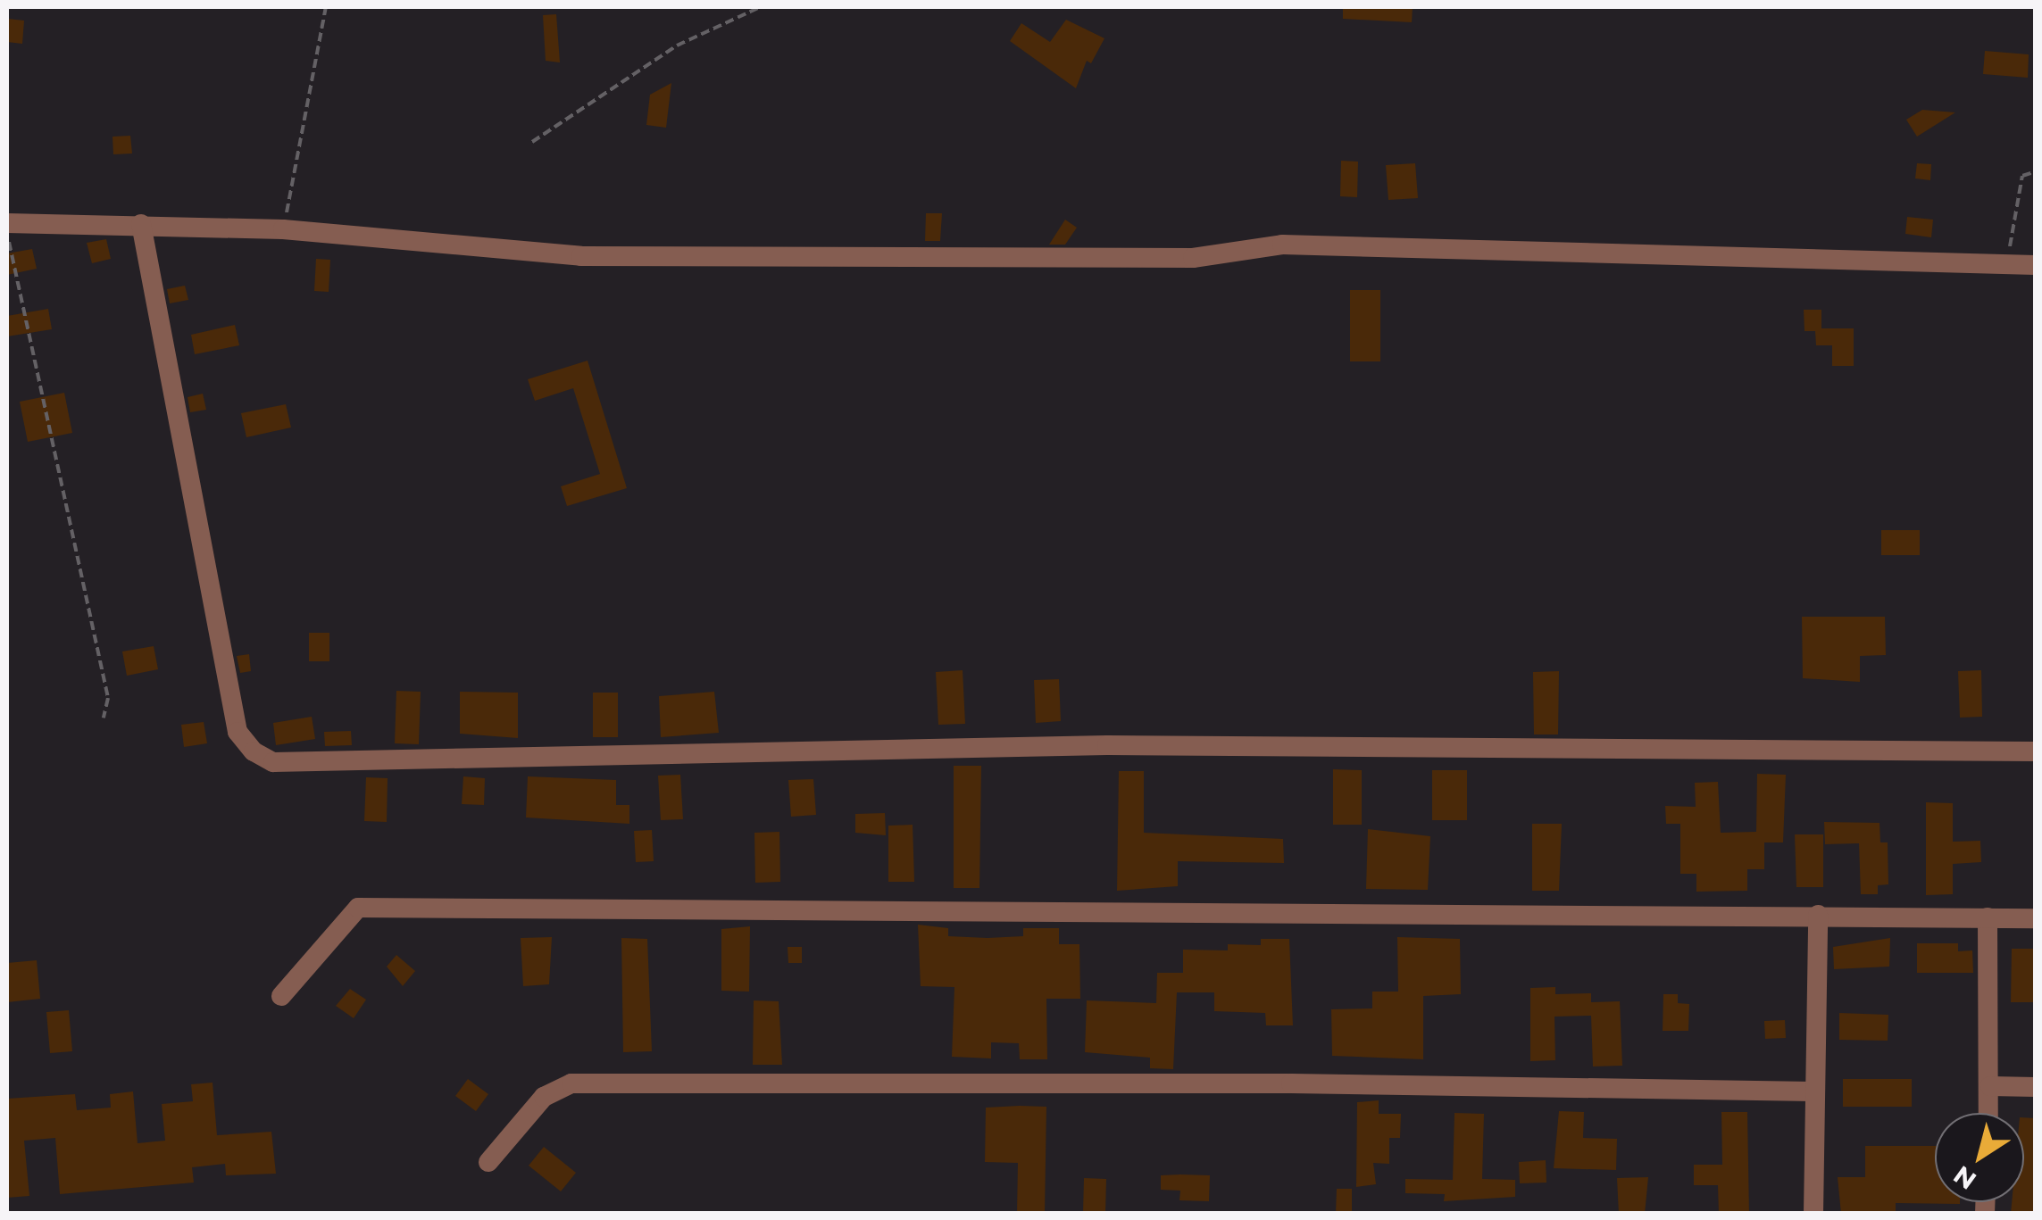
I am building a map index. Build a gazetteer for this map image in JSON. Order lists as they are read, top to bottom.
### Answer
{
  "north": "bottom left"
}
